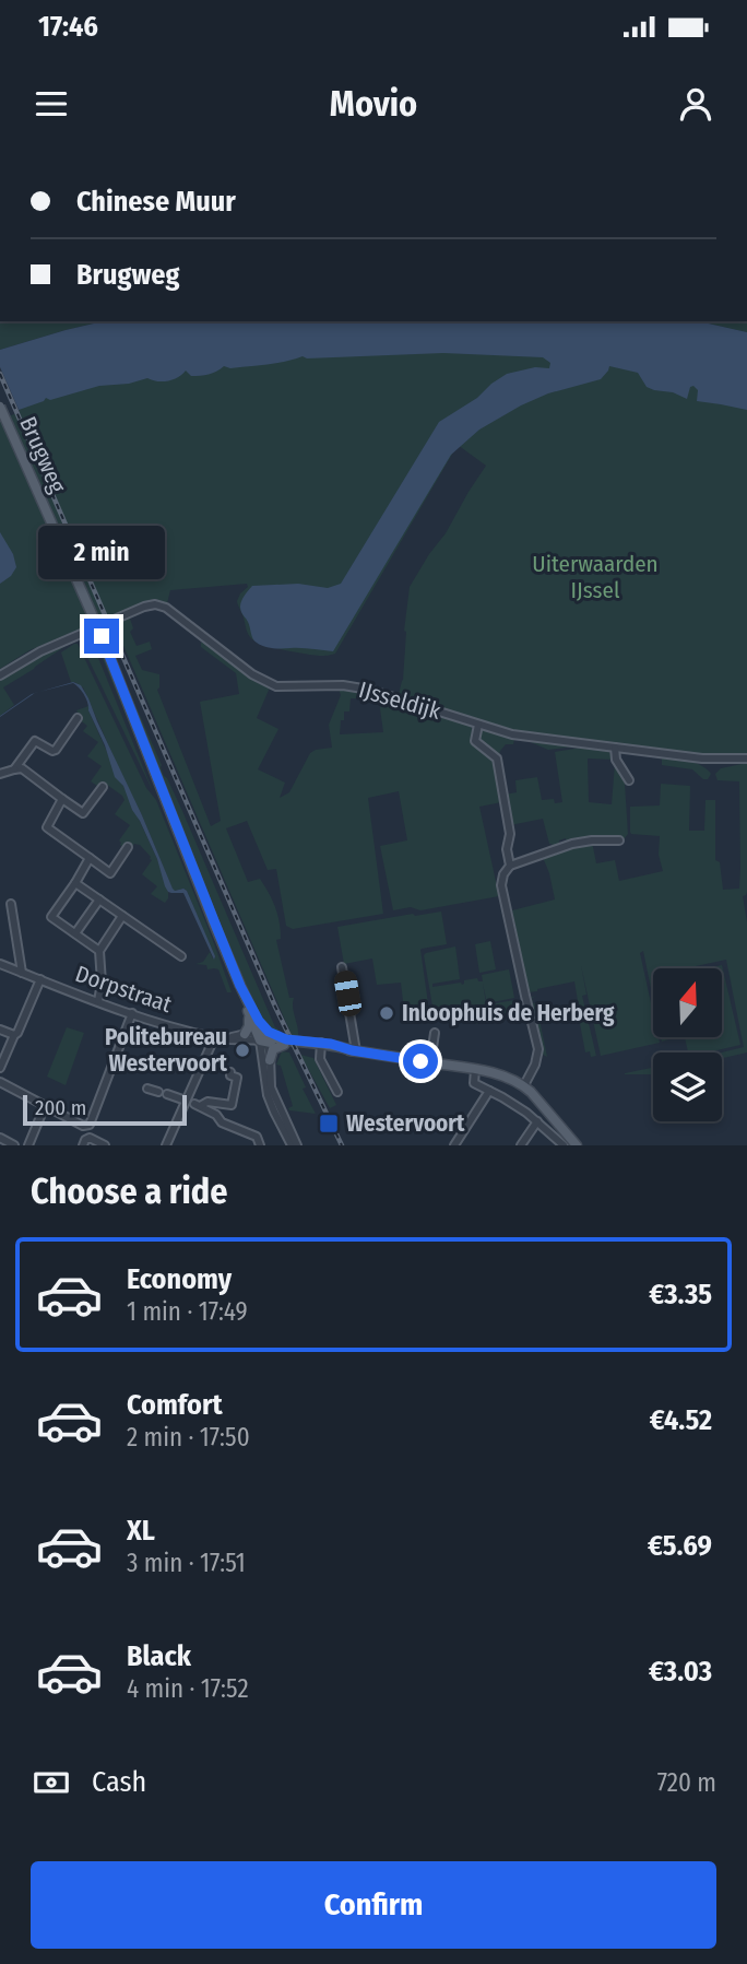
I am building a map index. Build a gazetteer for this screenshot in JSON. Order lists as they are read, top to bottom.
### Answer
{
  "streets": {
    "main road": ["Brugweg", "Dorpstraat"],
    "street": ["IJsseldijk"]
  },
  "crossings": [
    ["Brugweg", "Dorpstraat"]
  ],
  "parks": ["Uiterwaarden IJssel"],
  "places": {
    "other": ["Inloophuis de Herberg", "Politebureau Westervoort"],
    "transit": ["Westervoort"]
  },
  "scale_bar": "200 m",
  "north": "top",
  "page": {
    "status": "17:46",
    "header": "Movio",
    "banner": ["Chinese Muur", "Brugweg"],
    "bubble": "2 min",
    "scale": "200 m",
    "heading": "Choose a ride",
    "list": [
      {
        "name": "Economy",
        "note": "1 min · 17:49",
        "value": "€3.35"
      },
      {
        "name": "Comfort",
        "note": "2 min · 17:50",
        "value": "€4.52"
      },
      {
        "name": "XL",
        "note": "3 min · 17:51",
        "value": "€5.69"
      },
      {
        "name": "Black",
        "note": "4 min · 17:52",
        "value": "€3.03"
      }
    ],
    "pay": ["Cash", "720 m"],
    "buttons": "Confirm"
  }
}
